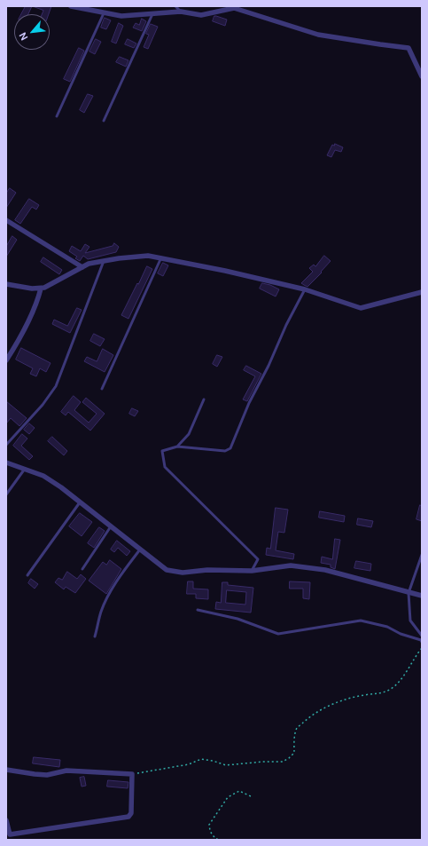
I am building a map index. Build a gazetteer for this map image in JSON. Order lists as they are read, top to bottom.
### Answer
{
  "north": "bottom left"
}
